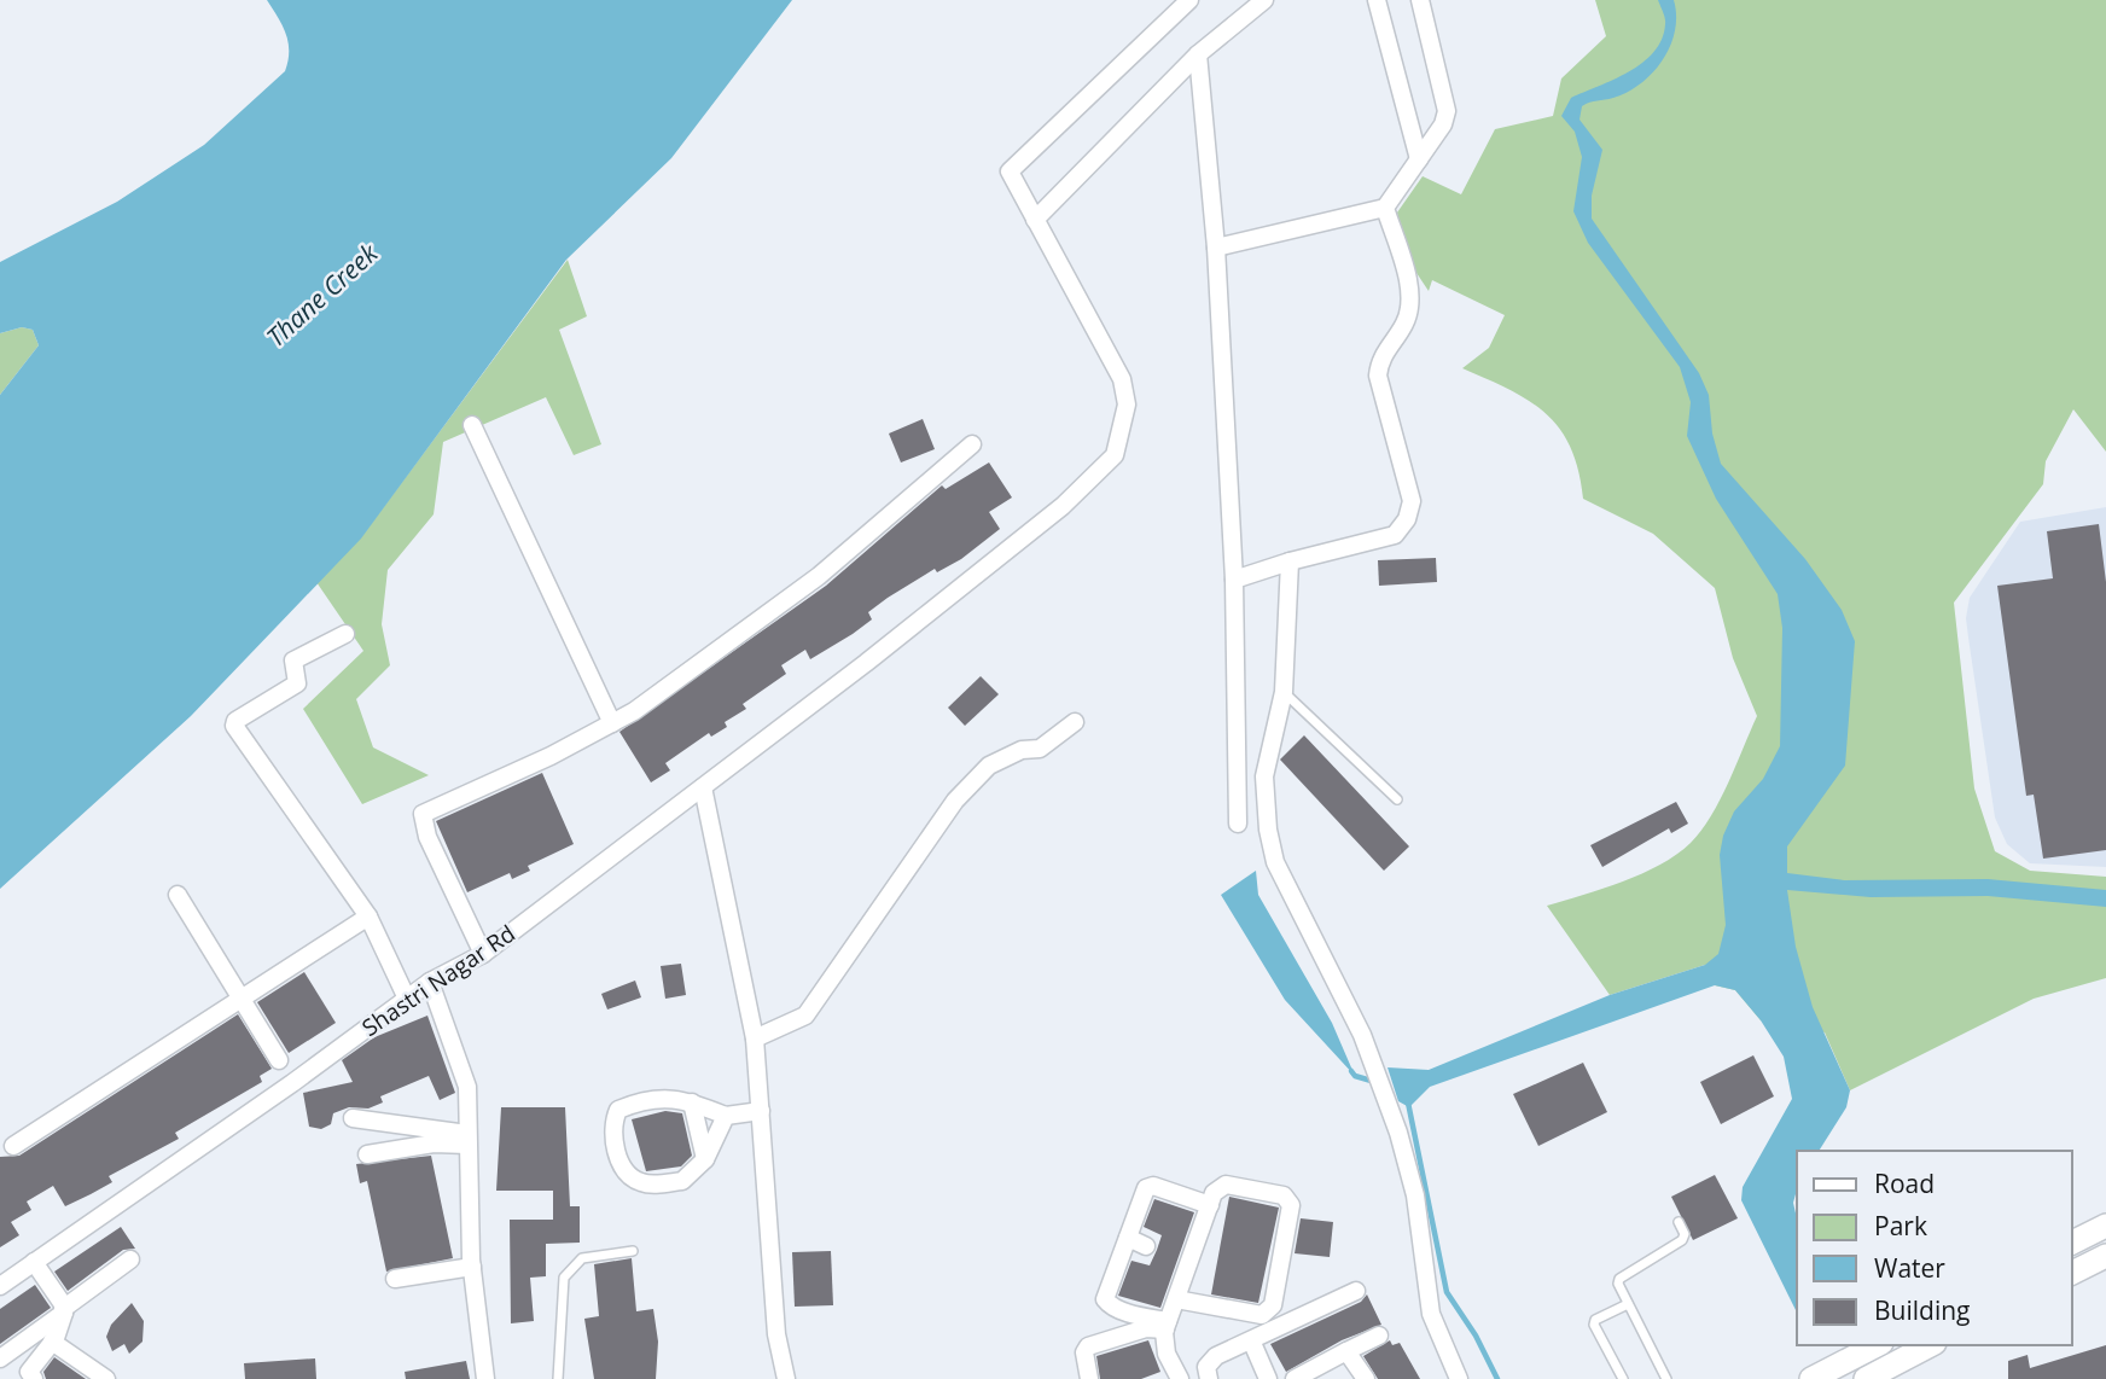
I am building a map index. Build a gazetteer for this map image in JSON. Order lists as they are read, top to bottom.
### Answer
{
  "streets": {
    "street": ["Shastri Nagar Rd"]
  },
  "water": ["Thane Creek"],
  "legend": [
    "Road",
    "Park",
    "Water",
    "Building"
  ]
}
